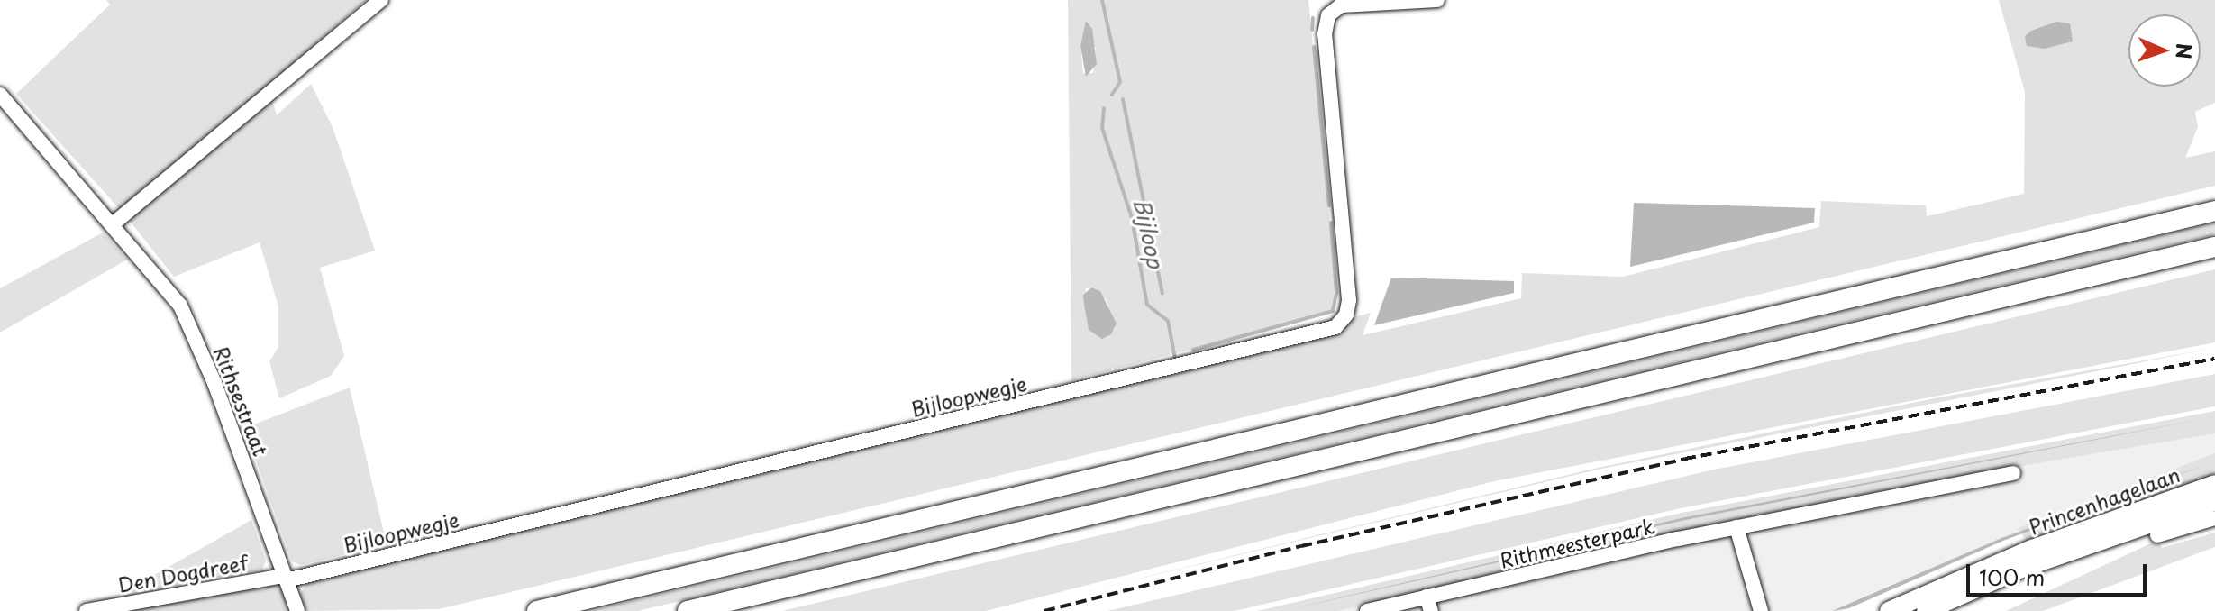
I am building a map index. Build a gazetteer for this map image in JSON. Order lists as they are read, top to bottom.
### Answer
{
  "streets": {
    "main road": ["Princenhagelaan"],
    "street": [
      "Bijloopwegje",
      "Rithsestraat",
      "Rithmeesterpark",
      "Den Dogdreef"
    ]
  },
  "crossings": [
    ["Bijloopwegje", "Rithsestraat"],
    ["Bijloopwegje", "Den Dogdreef"],
    ["Rithsestraat", "Den Dogdreef"]
  ],
  "water": ["Bijloop"],
  "scale_bar": "100 m",
  "north": "right"
}
